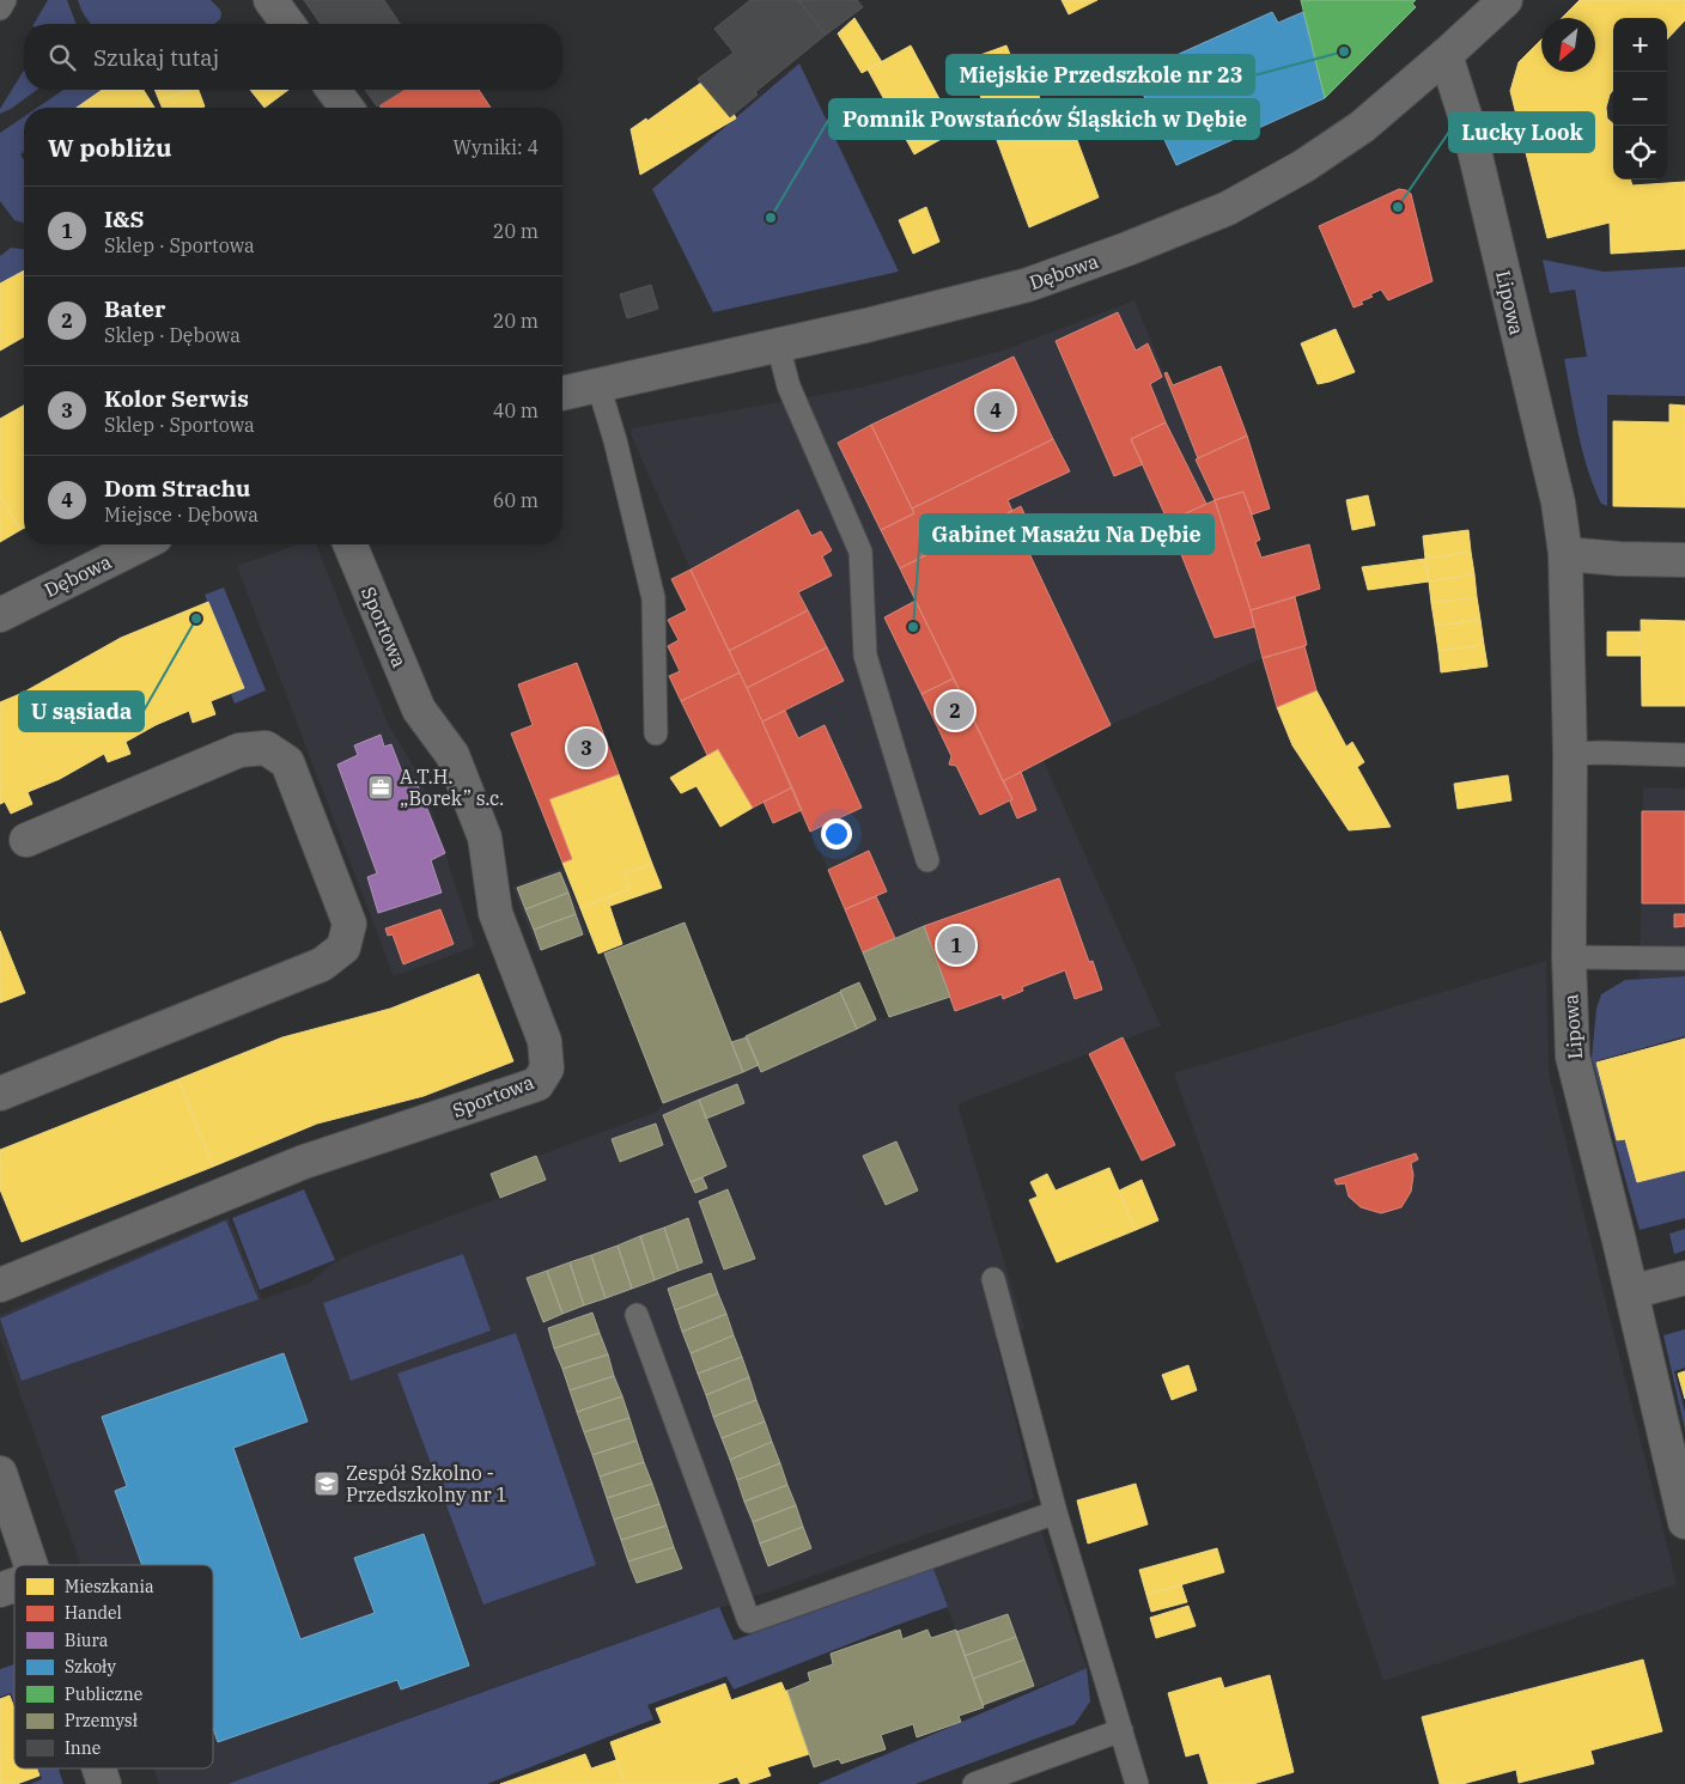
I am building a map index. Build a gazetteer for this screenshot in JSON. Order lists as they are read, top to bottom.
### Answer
{
  "streets": {
    "street": ["Dębowa", "Lipowa", "Sportowa"]
  },
  "crossings": [
    ["Dębowa", "Lipowa"]
  ],
  "places": {
    "other": [
      "Miejskie Przedszkole nr 23",
      "Lucky Look",
      "Pomnik Powstańców Śląskich w Dębie",
      "U sąsiada",
      "Gabinet Masażu Na Dębie"
    ],
    "office": ["A.T.H. „Borek” s.c."],
    "school or university": ["Zespół Szkolno - Przedszkolny nr 1"]
  },
  "legend": [
    "Mieszkania",
    "Handel",
    "Biura",
    "Szkoły",
    "Publiczne",
    "Przemysł",
    "Inne"
  ],
  "north": "bottom left",
  "page": {
    "map_buttons": ["+", "−"],
    "search": "Szukaj tutaj",
    "heading": ["W pobliżu", "Wyniki: 4"],
    "list": [
      {
        "mark": "1",
        "name": "I&S",
        "note": "Sklep · Sportowa",
        "value": "20 m"
      },
      {
        "mark": "2",
        "name": "Bater",
        "note": "Sklep · Dębowa",
        "value": "20 m"
      },
      {
        "mark": "3",
        "name": "Kolor Serwis",
        "note": "Sklep · Sportowa",
        "value": "40 m"
      },
      {
        "mark": "4",
        "name": "Dom Strachu",
        "note": "Miejsce · Dębowa",
        "value": "60 m"
      }
    ],
    "pins": [
      "4",
      "2",
      "3",
      "1"
    ]
  }
}
